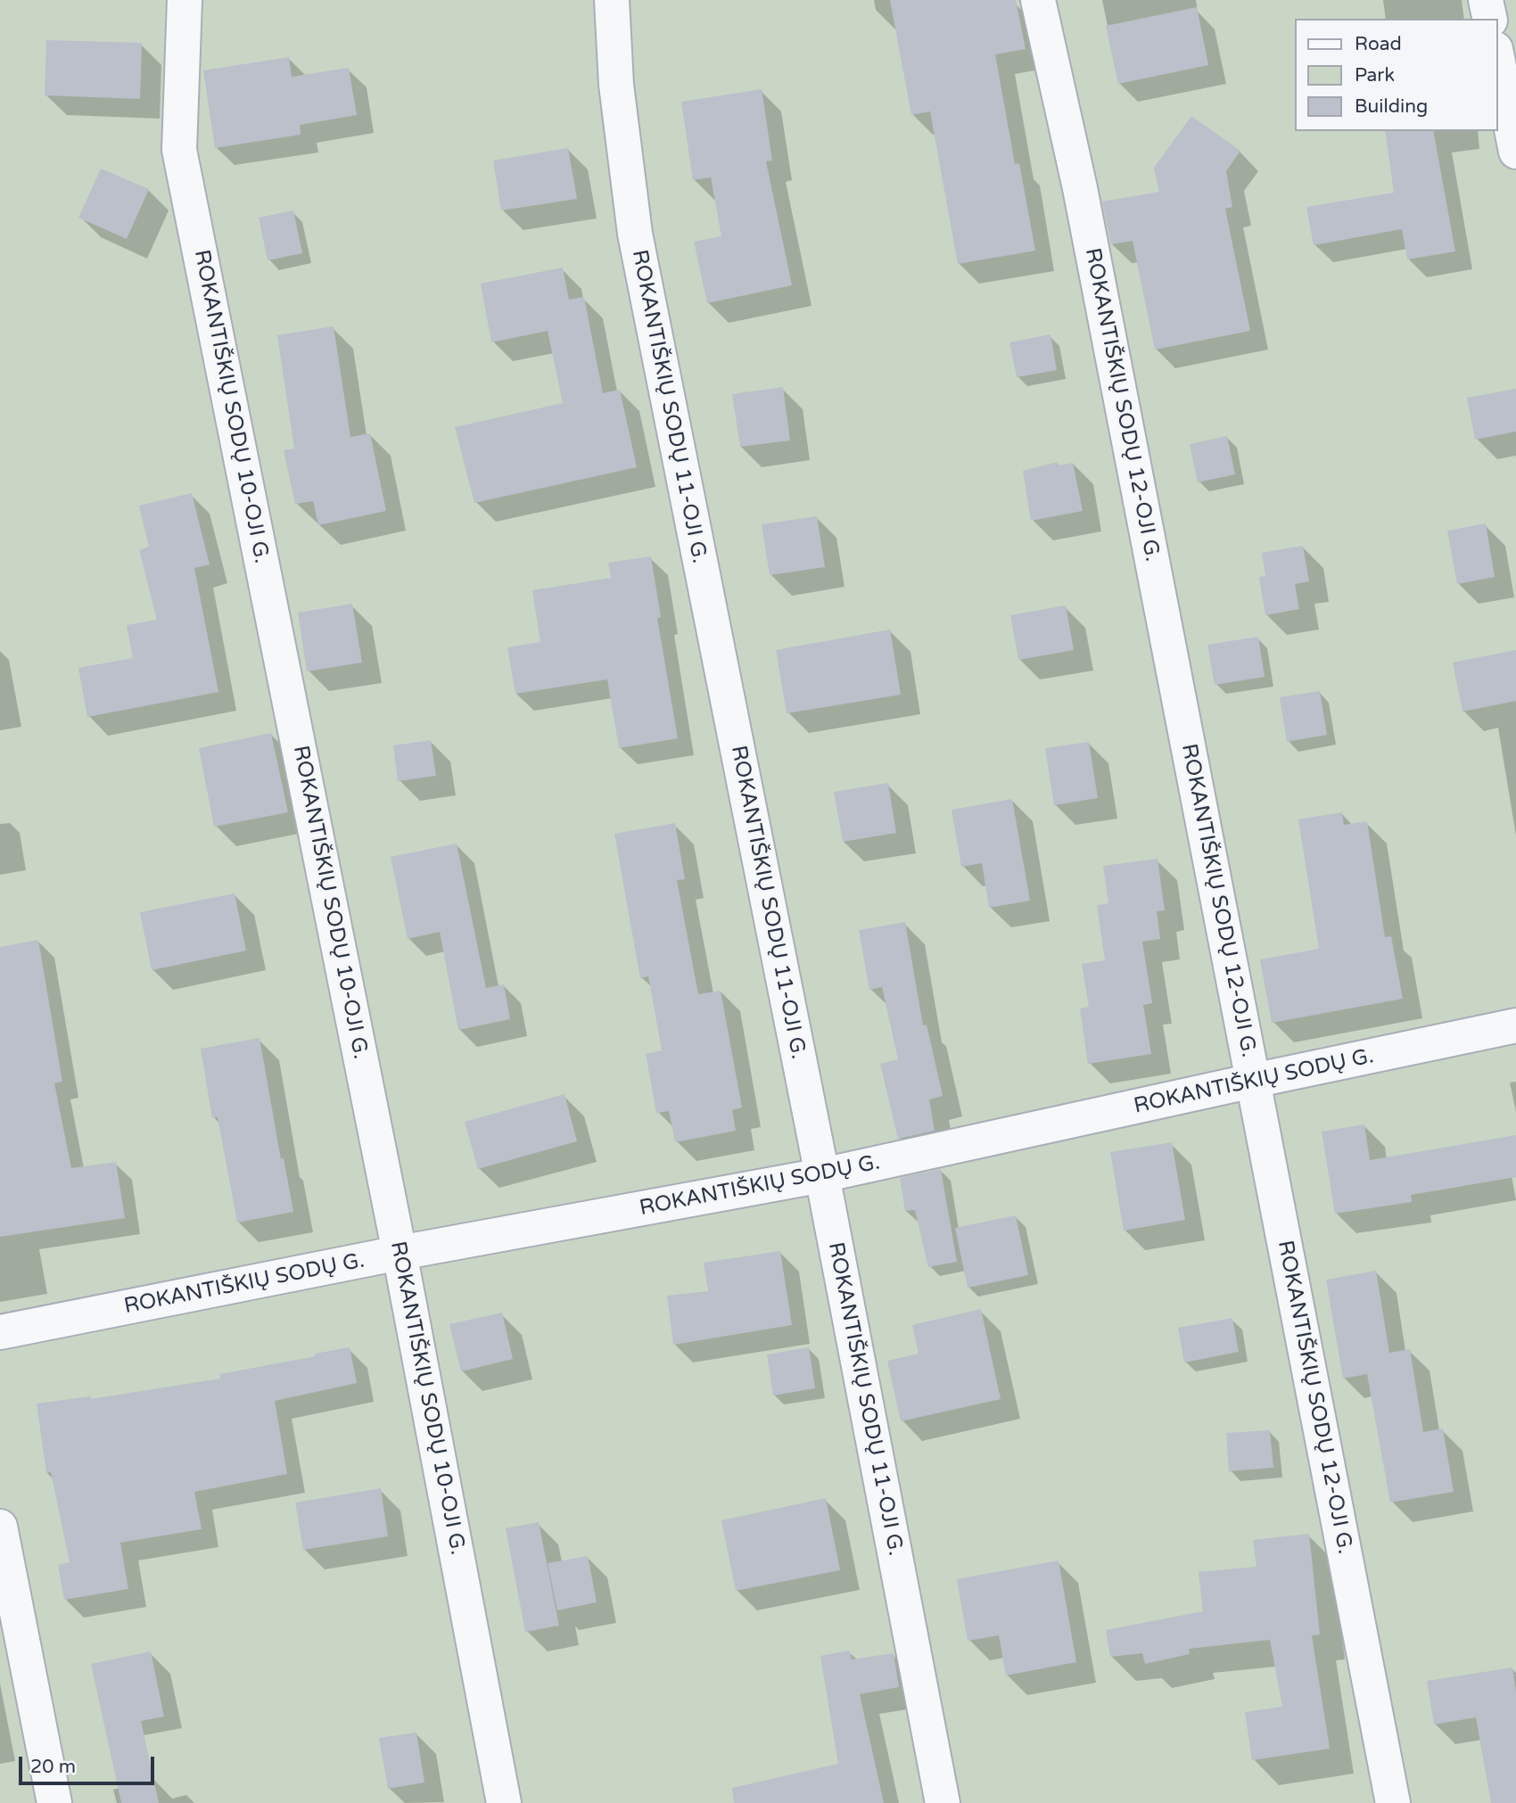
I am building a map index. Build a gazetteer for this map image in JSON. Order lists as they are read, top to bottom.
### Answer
{
  "streets": {
    "street": [
      "ROKANTIŠKIŲ SODŲ 12-OJI G.",
      "ROKANTIŠKIŲ SODŲ 10-OJI G.",
      "ROKANTIŠKIŲ SODŲ 11-OJI G.",
      "ROKANTIŠKIŲ SODŲ G."
    ]
  },
  "crossings": [
    ["ROKANTIŠKIŲ SODŲ 12-OJI G.", "ROKANTIŠKIŲ SODŲ G."],
    ["ROKANTIŠKIŲ SODŲ 10-OJI G.", "ROKANTIŠKIŲ SODŲ G."],
    ["ROKANTIŠKIŲ SODŲ 11-OJI G.", "ROKANTIŠKIŲ SODŲ G."]
  ],
  "legend": ["Road", "Park", "Building"],
  "scale_bar": "20 m"
}
